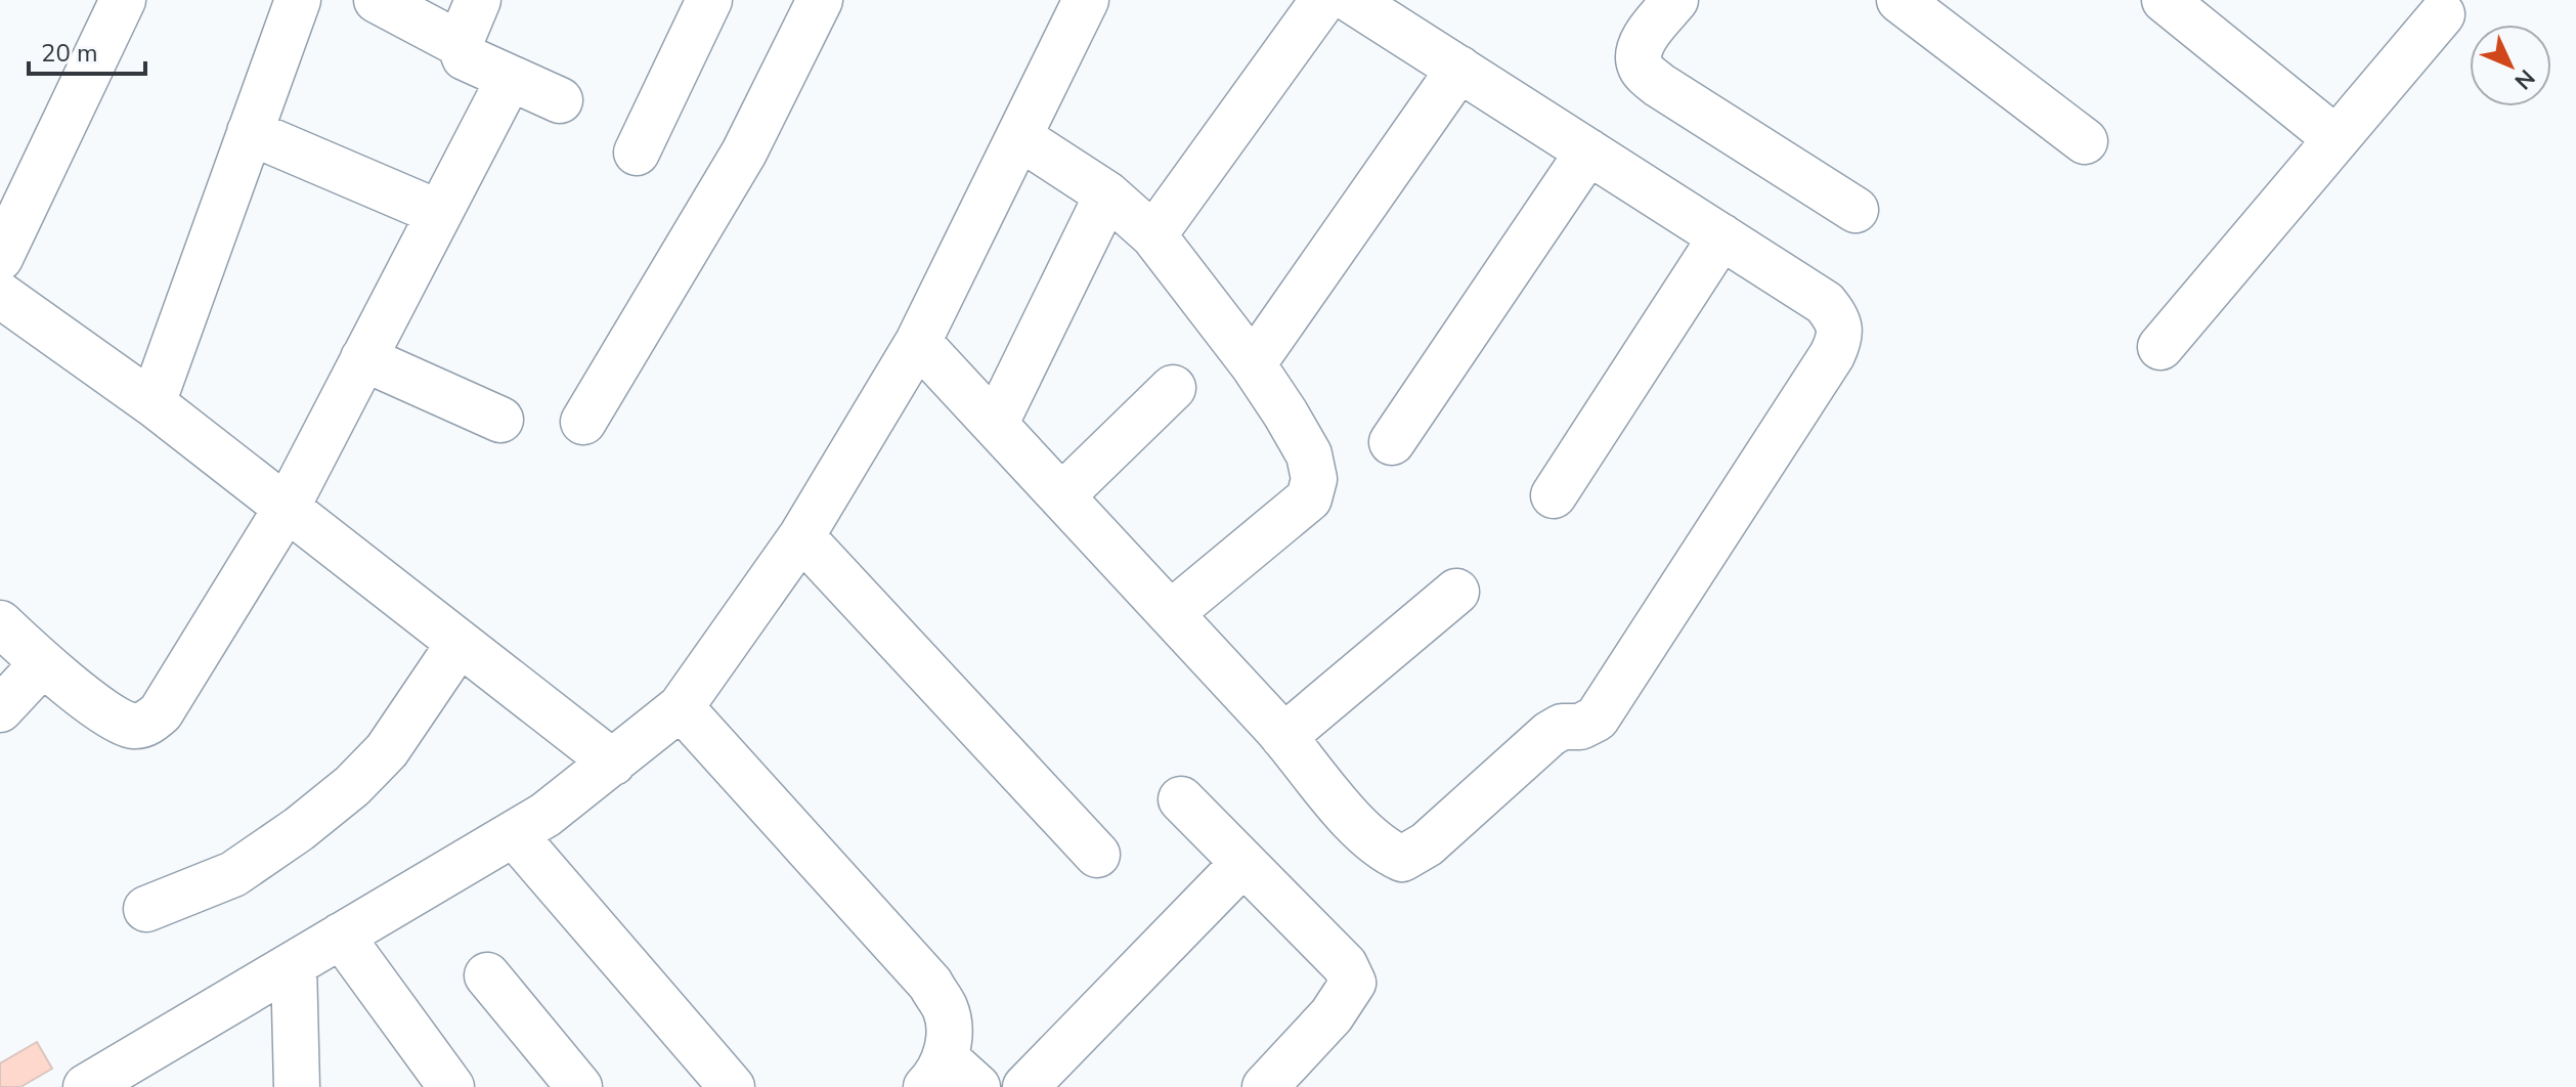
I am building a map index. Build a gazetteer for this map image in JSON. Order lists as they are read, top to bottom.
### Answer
{
  "scale_bar": "20 m",
  "north": "bottom right"
}
